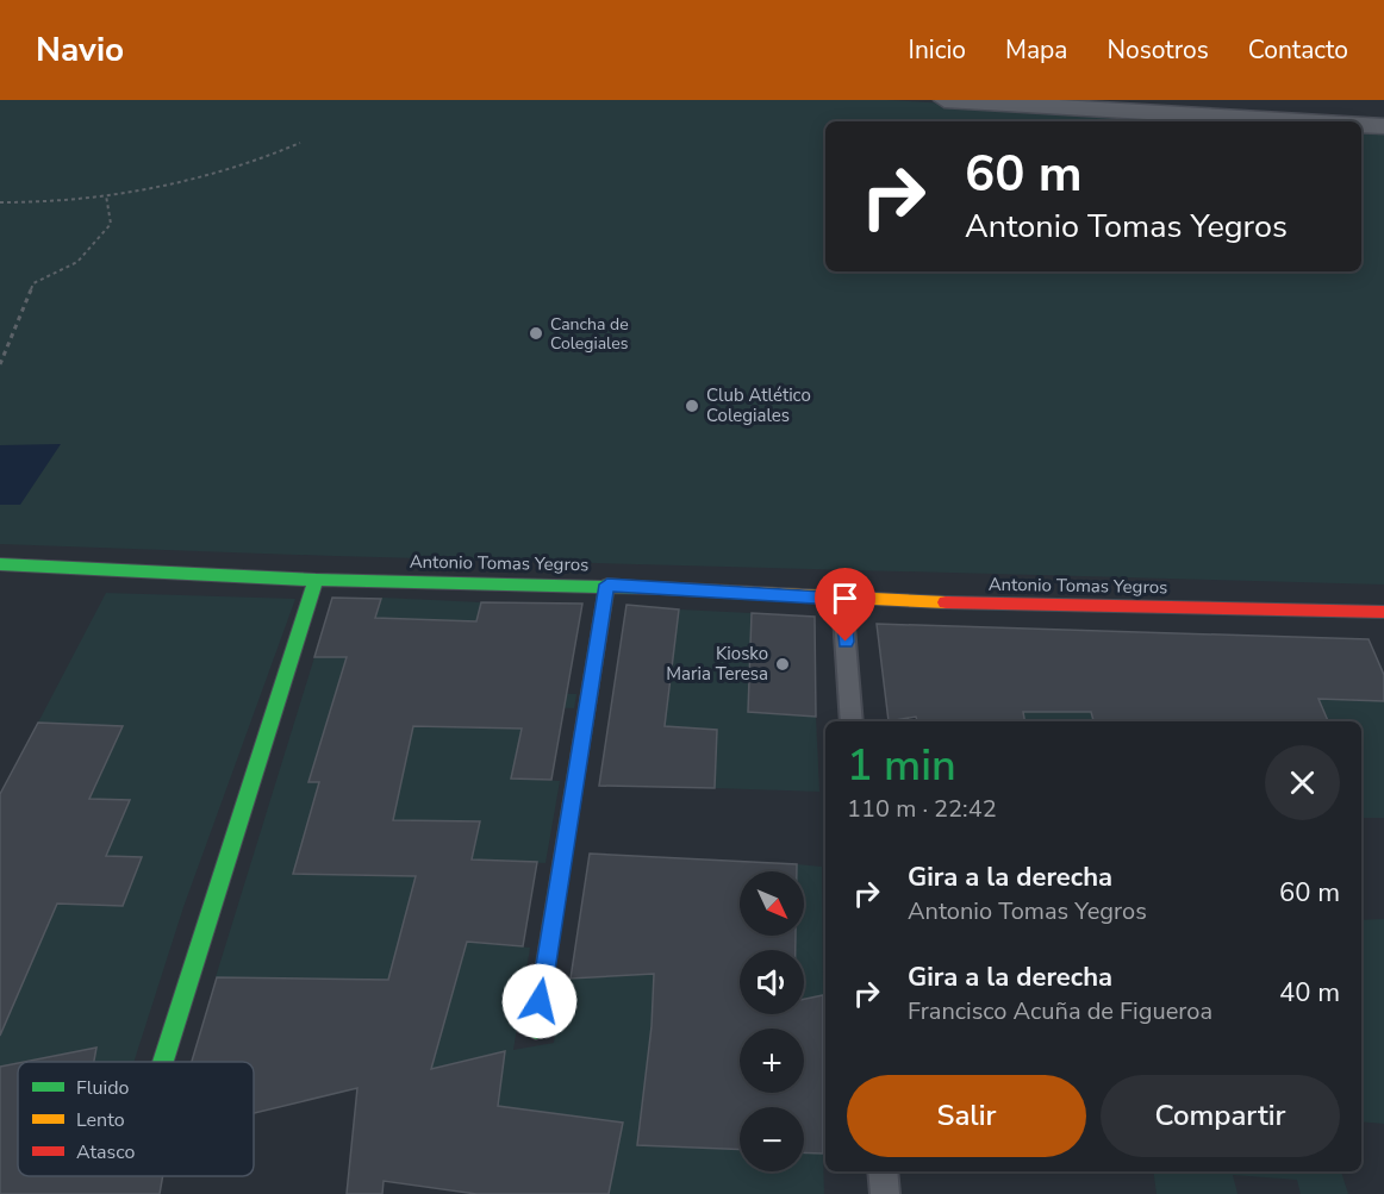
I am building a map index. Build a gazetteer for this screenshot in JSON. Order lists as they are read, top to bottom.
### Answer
{
  "streets": {
    "street": ["Antonio Tomas Yegros"]
  },
  "places": ["Cancha de Colegiales", "Club Atlético Colegiales", "Kiosko Maria Teresa"],
  "legend": ["Fluido", "Lento", "Atasco"],
  "north": "bottom right",
  "page": {
    "header": "Navio",
    "nav": [
      "Inicio",
      "Mapa",
      "Nosotros",
      "Contacto"
    ],
    "turn": ["60 m", "Antonio Tomas Yegros"],
    "heading": ["1 min", "110 m · 22:42"],
    "list": [
      {
        "name": "Gira a la derecha",
        "note": "Antonio Tomas Yegros",
        "value": "60 m"
      },
      {
        "name": "Gira a la derecha",
        "note": "Francisco Acuña de Figueroa",
        "value": "40 m"
      }
    ],
    "map_buttons": ["+", "−"],
    "buttons": ["Salir", "Compartir"]
  }
}
